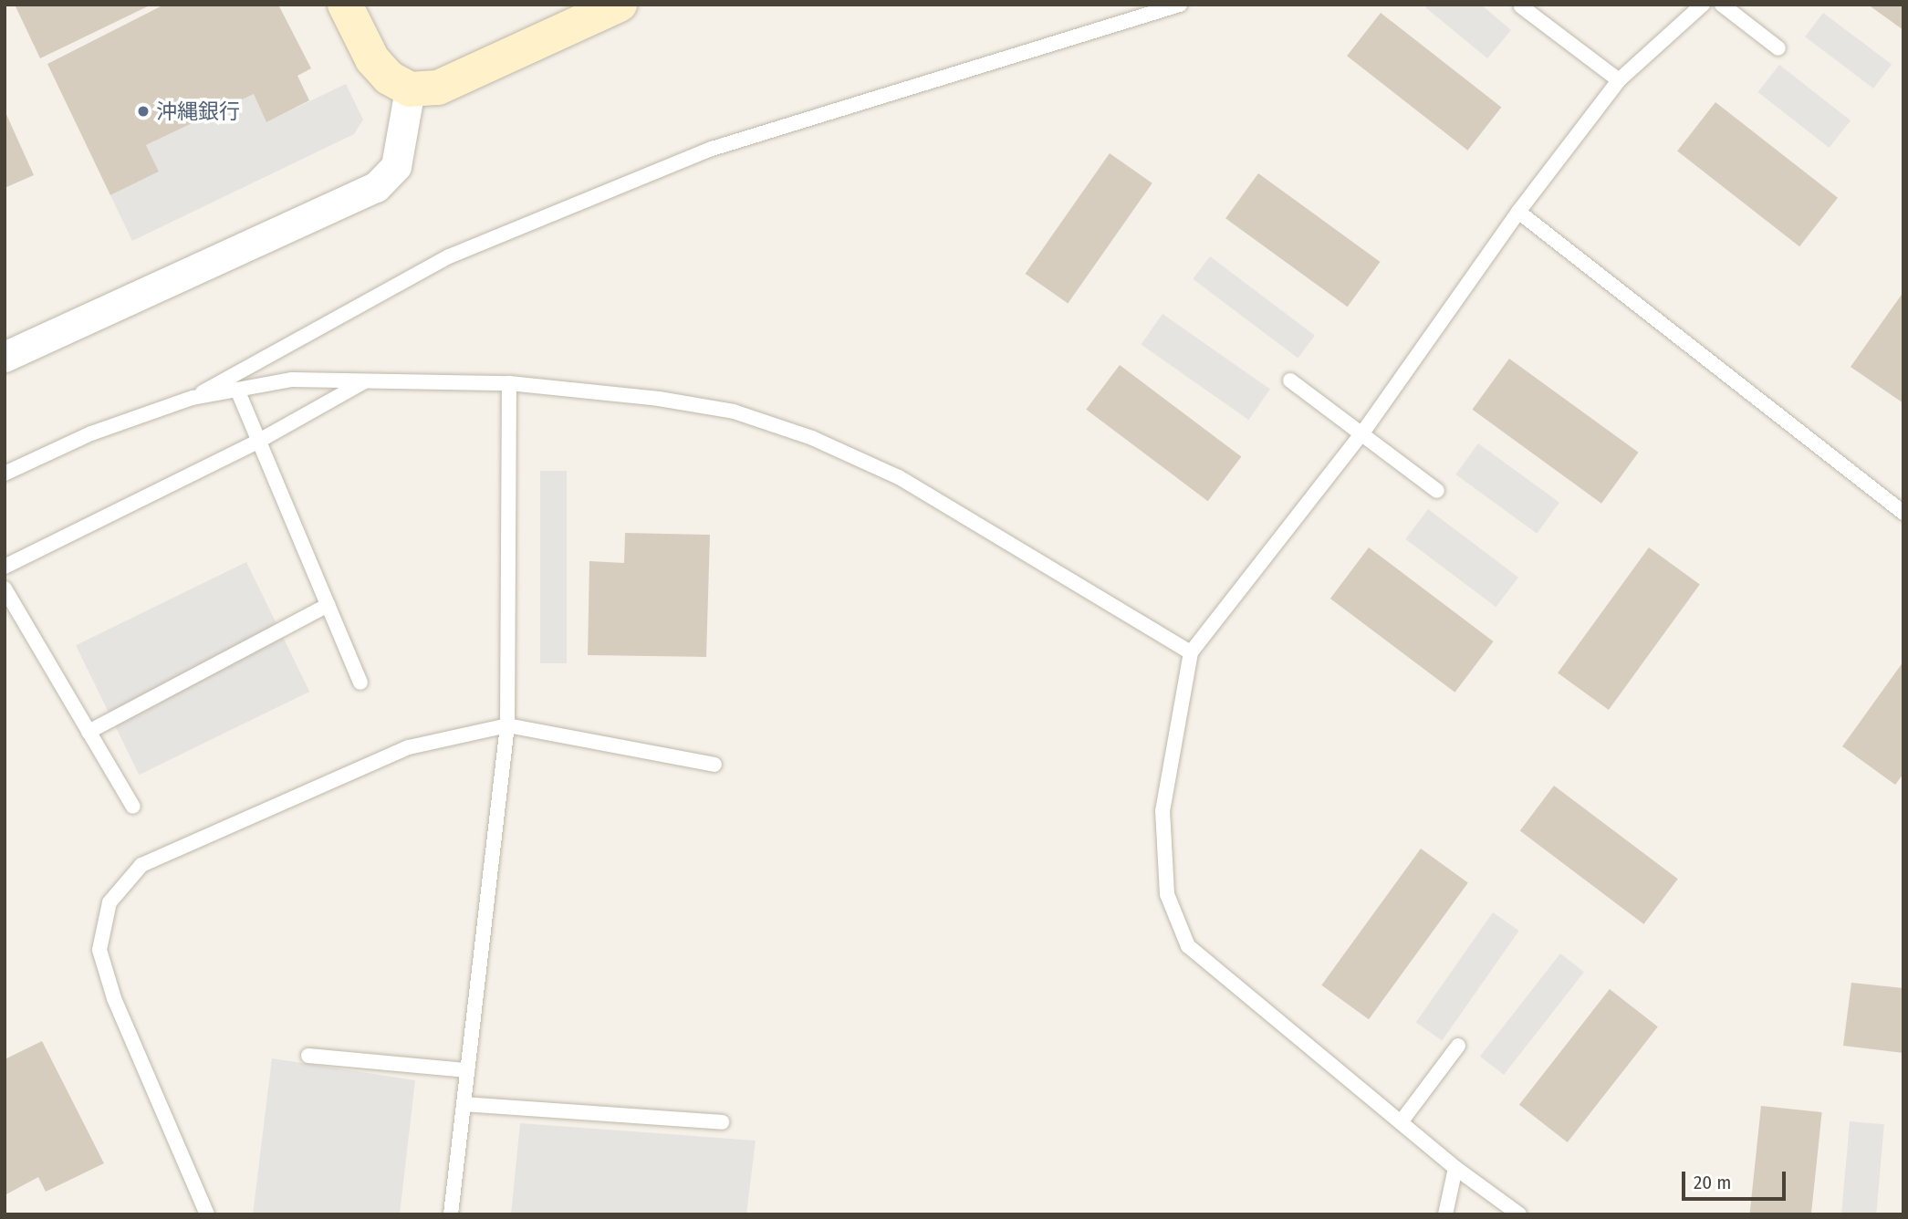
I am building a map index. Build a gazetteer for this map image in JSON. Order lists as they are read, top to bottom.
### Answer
{
  "places": ["沖縄銀行"],
  "scale_bar": "20 m"
}
